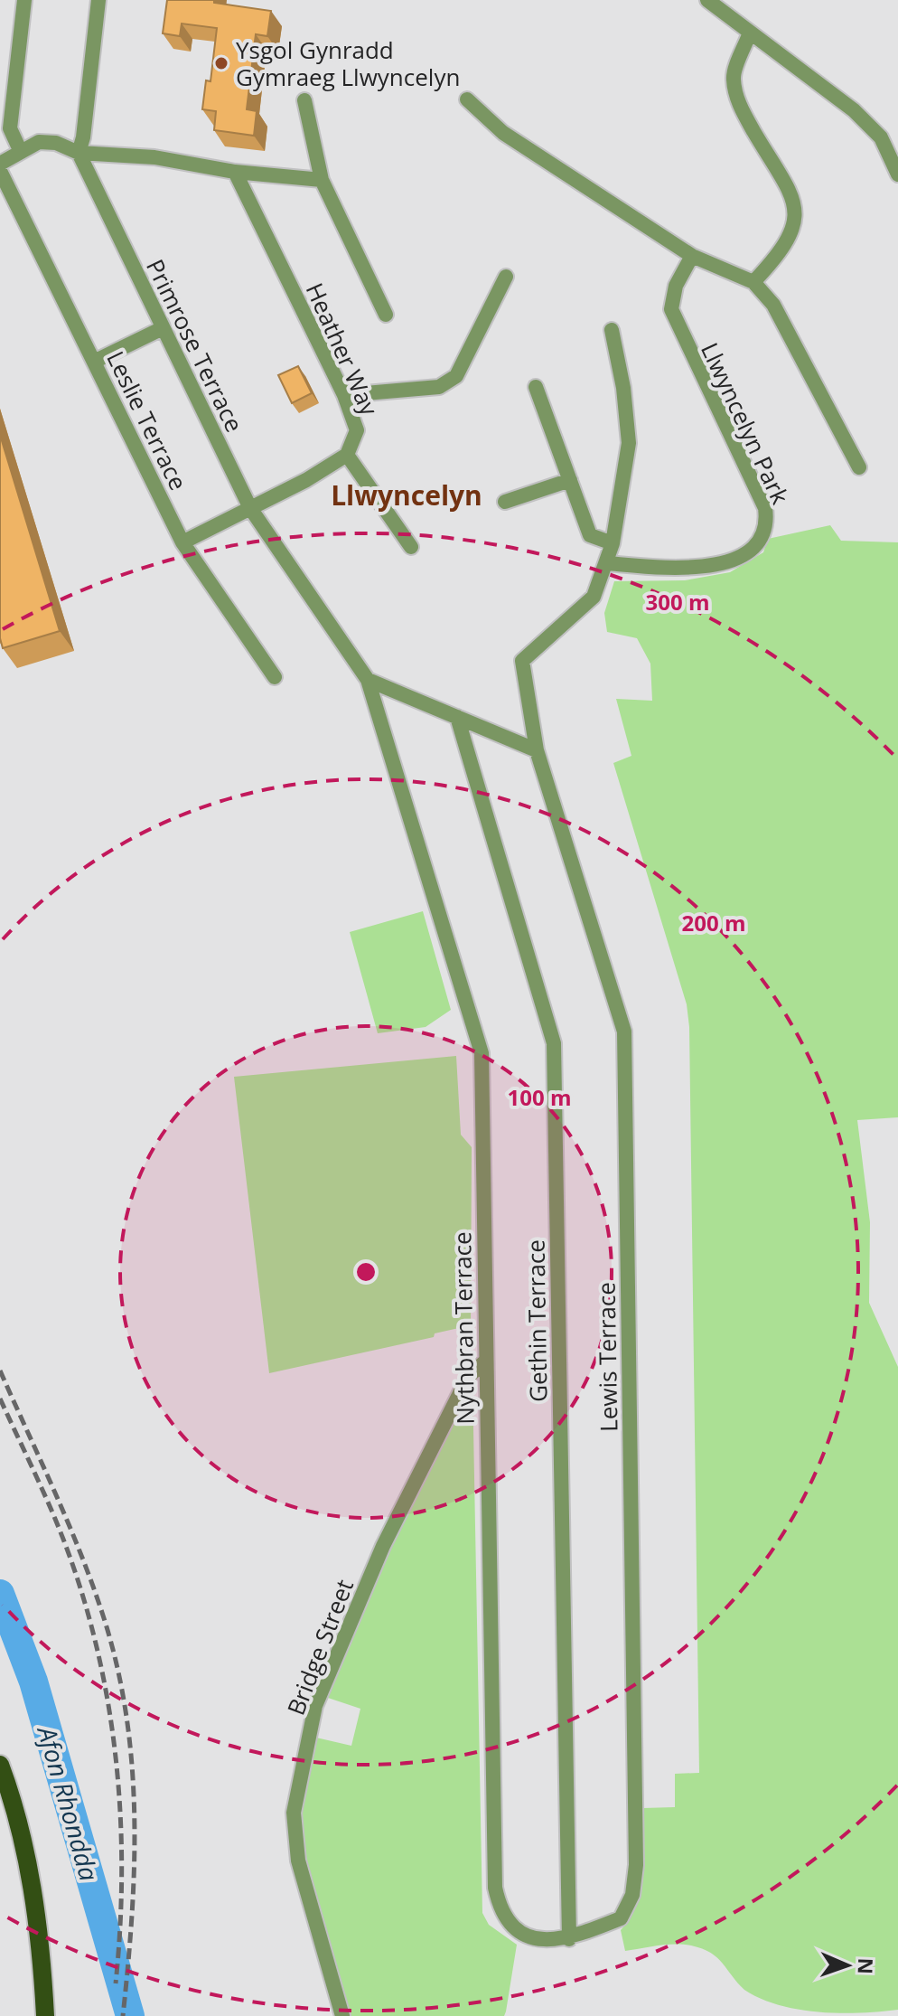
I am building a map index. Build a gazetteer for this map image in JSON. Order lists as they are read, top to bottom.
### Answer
{
  "streets": {
    "street": [
      "Primrose Terrace",
      "Heather Way",
      "Leslie Terrace",
      "Llwyncelyn Park",
      "Gethin Terrace",
      "Nythbran Terrace",
      "Lewis Terrace",
      "Bridge Street"
    ]
  },
  "crossings": [
    ["Primrose Terrace", "Nythbran Terrace"],
    ["Gethin Terrace", "Nythbran Terrace"],
    ["Gethin Terrace", "Lewis Terrace"],
    ["Nythbran Terrace", "Lewis Terrace"],
    ["Nythbran Terrace", "Bridge Street"]
  ],
  "districts": ["Llwyncelyn"],
  "water": ["Afon Rhondda"],
  "places": ["Ysgol Gynradd Gymraeg Llwyncelyn"],
  "north": "right",
  "rings": ["300 m", "200 m", "100 m"]
}
